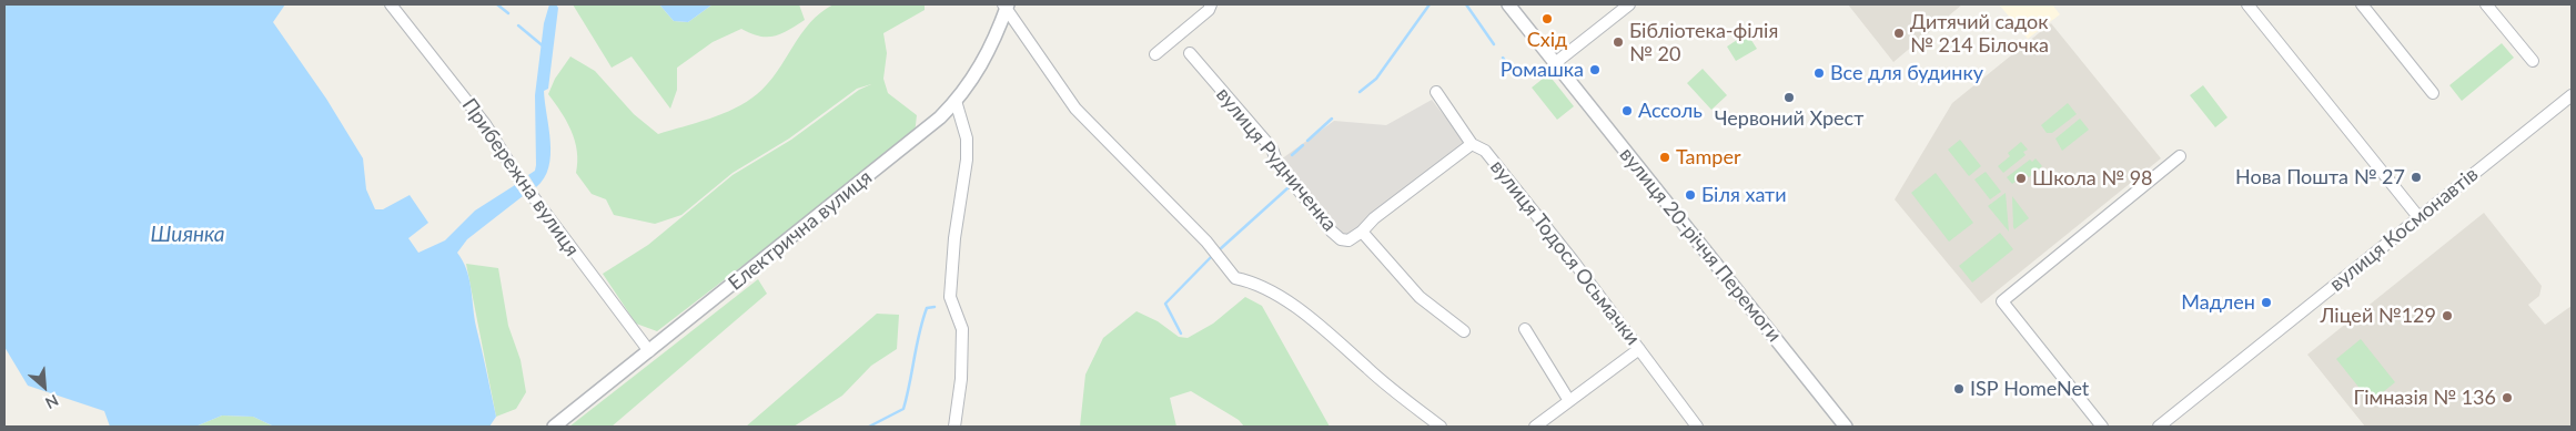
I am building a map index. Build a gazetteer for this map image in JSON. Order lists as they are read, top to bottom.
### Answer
{
  "streets": {
    "street": [
      "вулиця Рудниченка",
      "Прибережна вулиця",
      "вулиця Космонавтів",
      "Електрична вулиця",
      "вулиця 20-річчя Перемоги",
      "вулиця Тодося Осьмачки"
    ]
  },
  "crossings": [
    ["вулиця Рудниченка", "вулиця Тодося Осьмачки"],
    ["Прибережна вулиця", "Електрична вулиця"]
  ],
  "water": ["Шиянка"],
  "places": [
    "Схід",
    "Дитячий садок № 214 Білочка",
    "Бібліотека-філія № 20",
    "Ромашка",
    "Все для будинку",
    "Червоний Хрест",
    "Ассоль",
    "Tamper",
    "Нова Пошта № 27",
    "Школа № 98",
    "Біля хати",
    "Мадлен",
    "Ліцей №129",
    "ISP HomeNet",
    "Гімназія № 136"
  ],
  "north": "bottom right"
}
